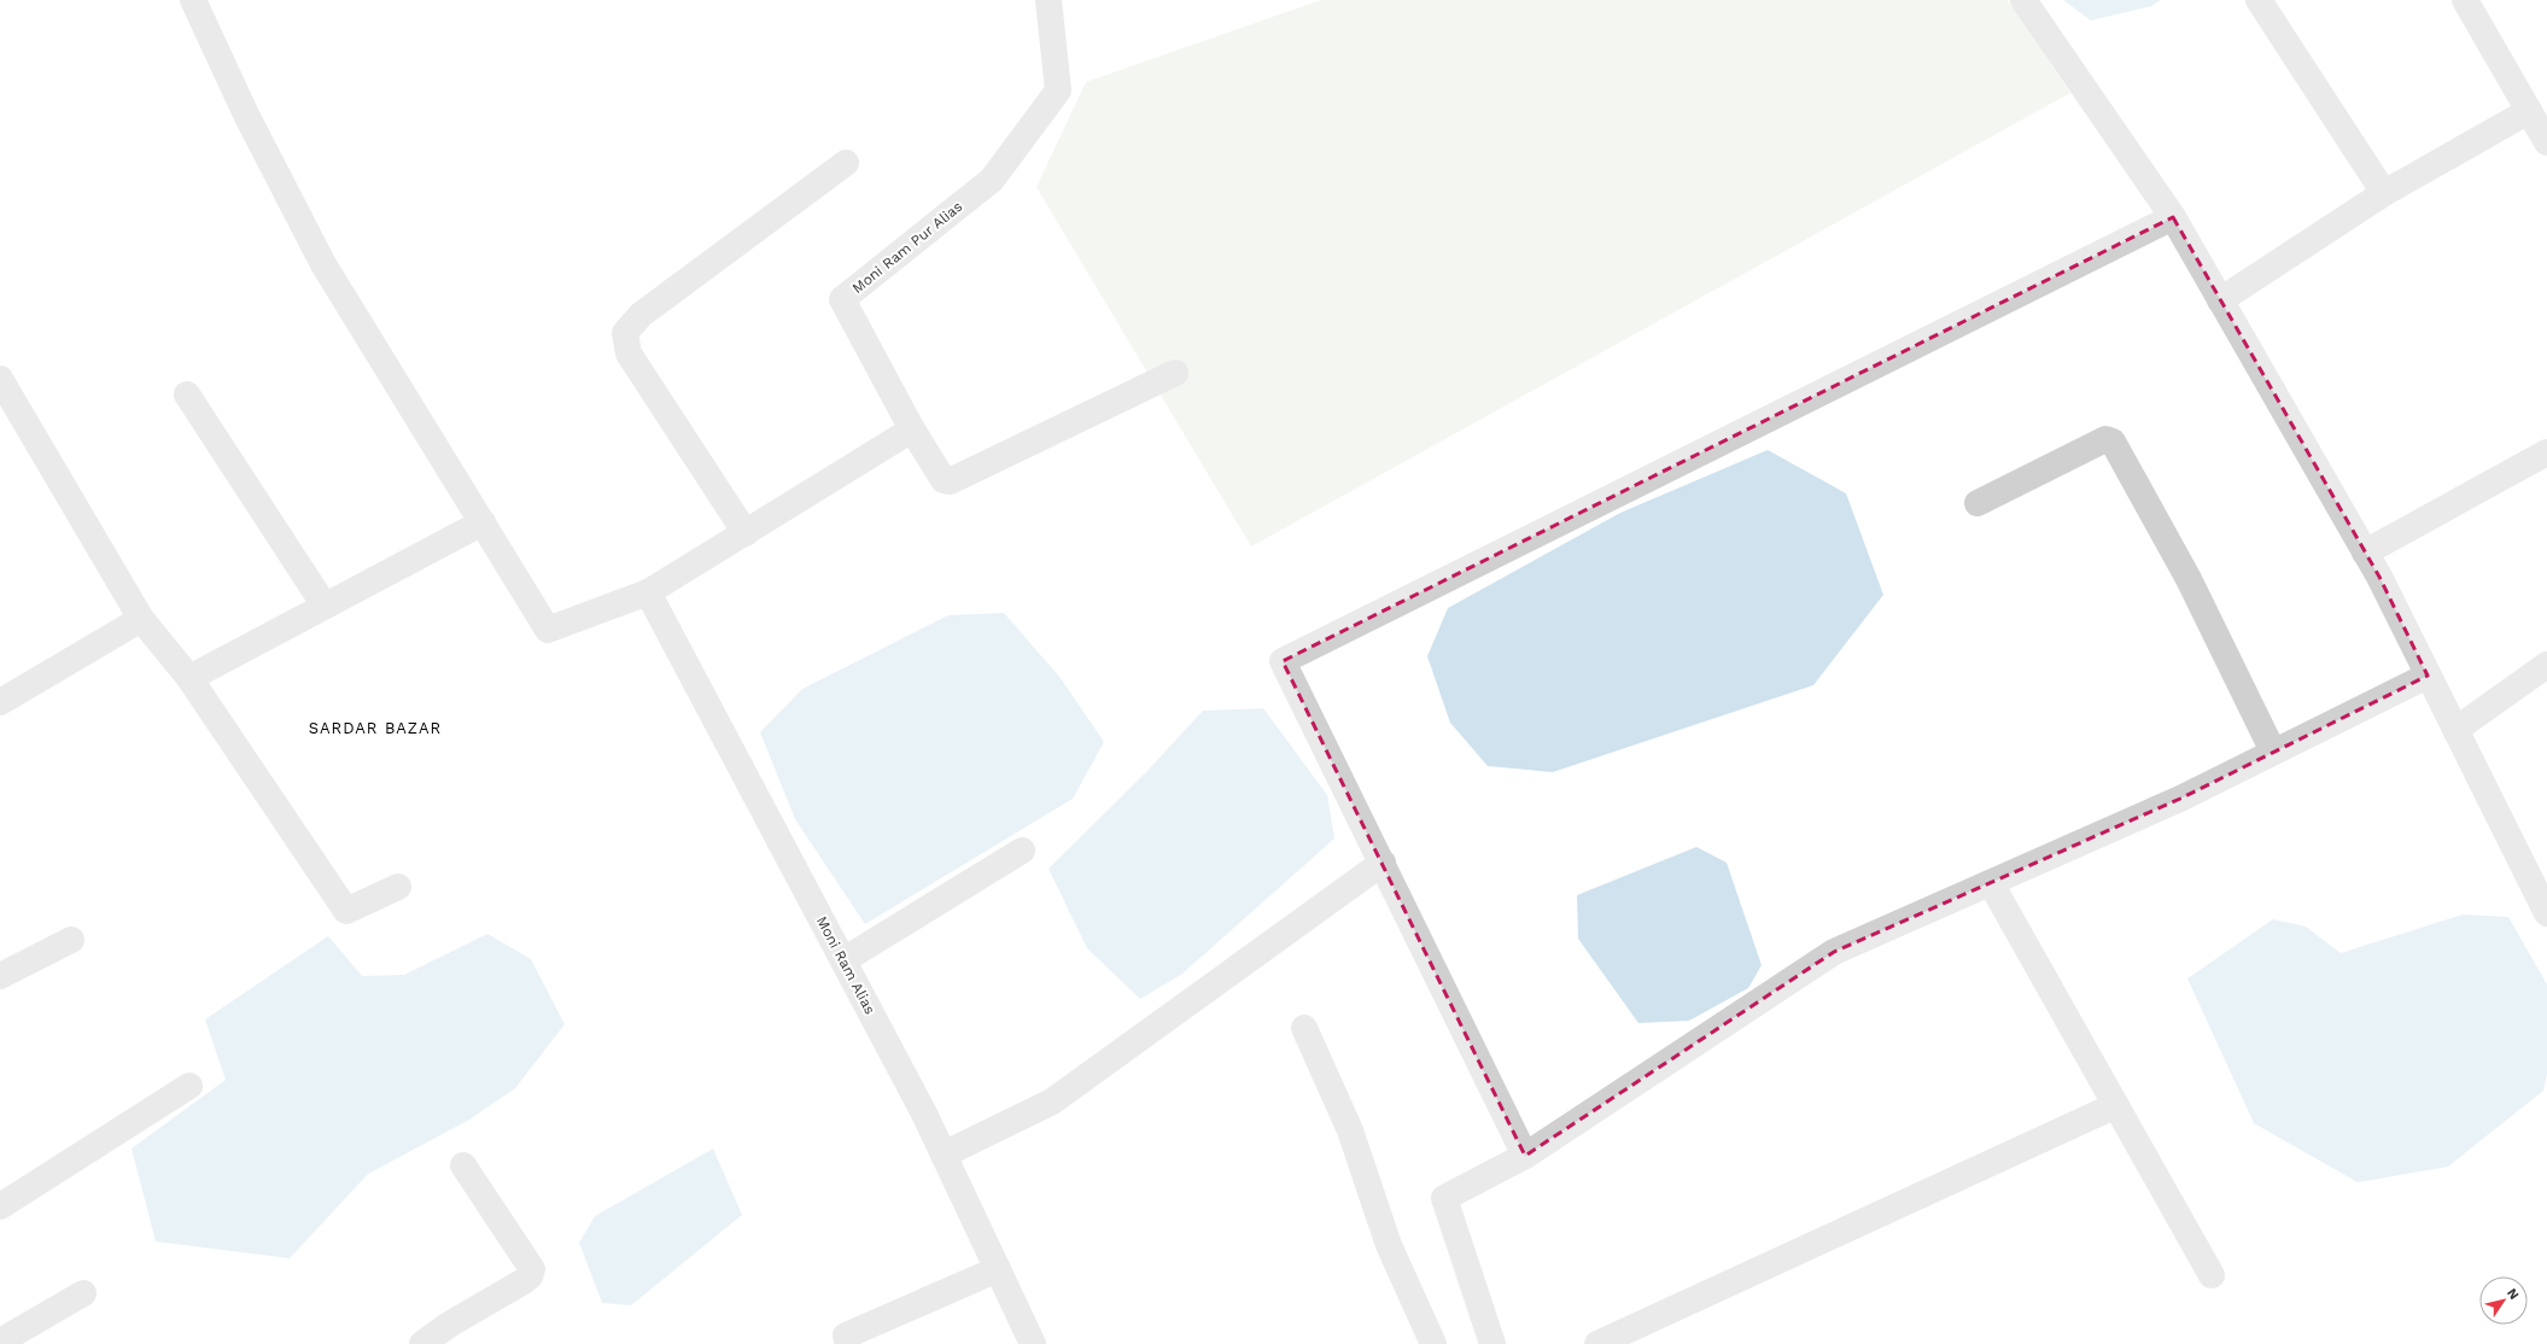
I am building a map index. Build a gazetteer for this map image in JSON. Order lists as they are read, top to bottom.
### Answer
{
  "streets": {
    "street": ["Moni Ram Pur Alias", "Moni Ram Alias"]
  },
  "districts": ["SARDAR BAZAR"],
  "north": "top right"
}
